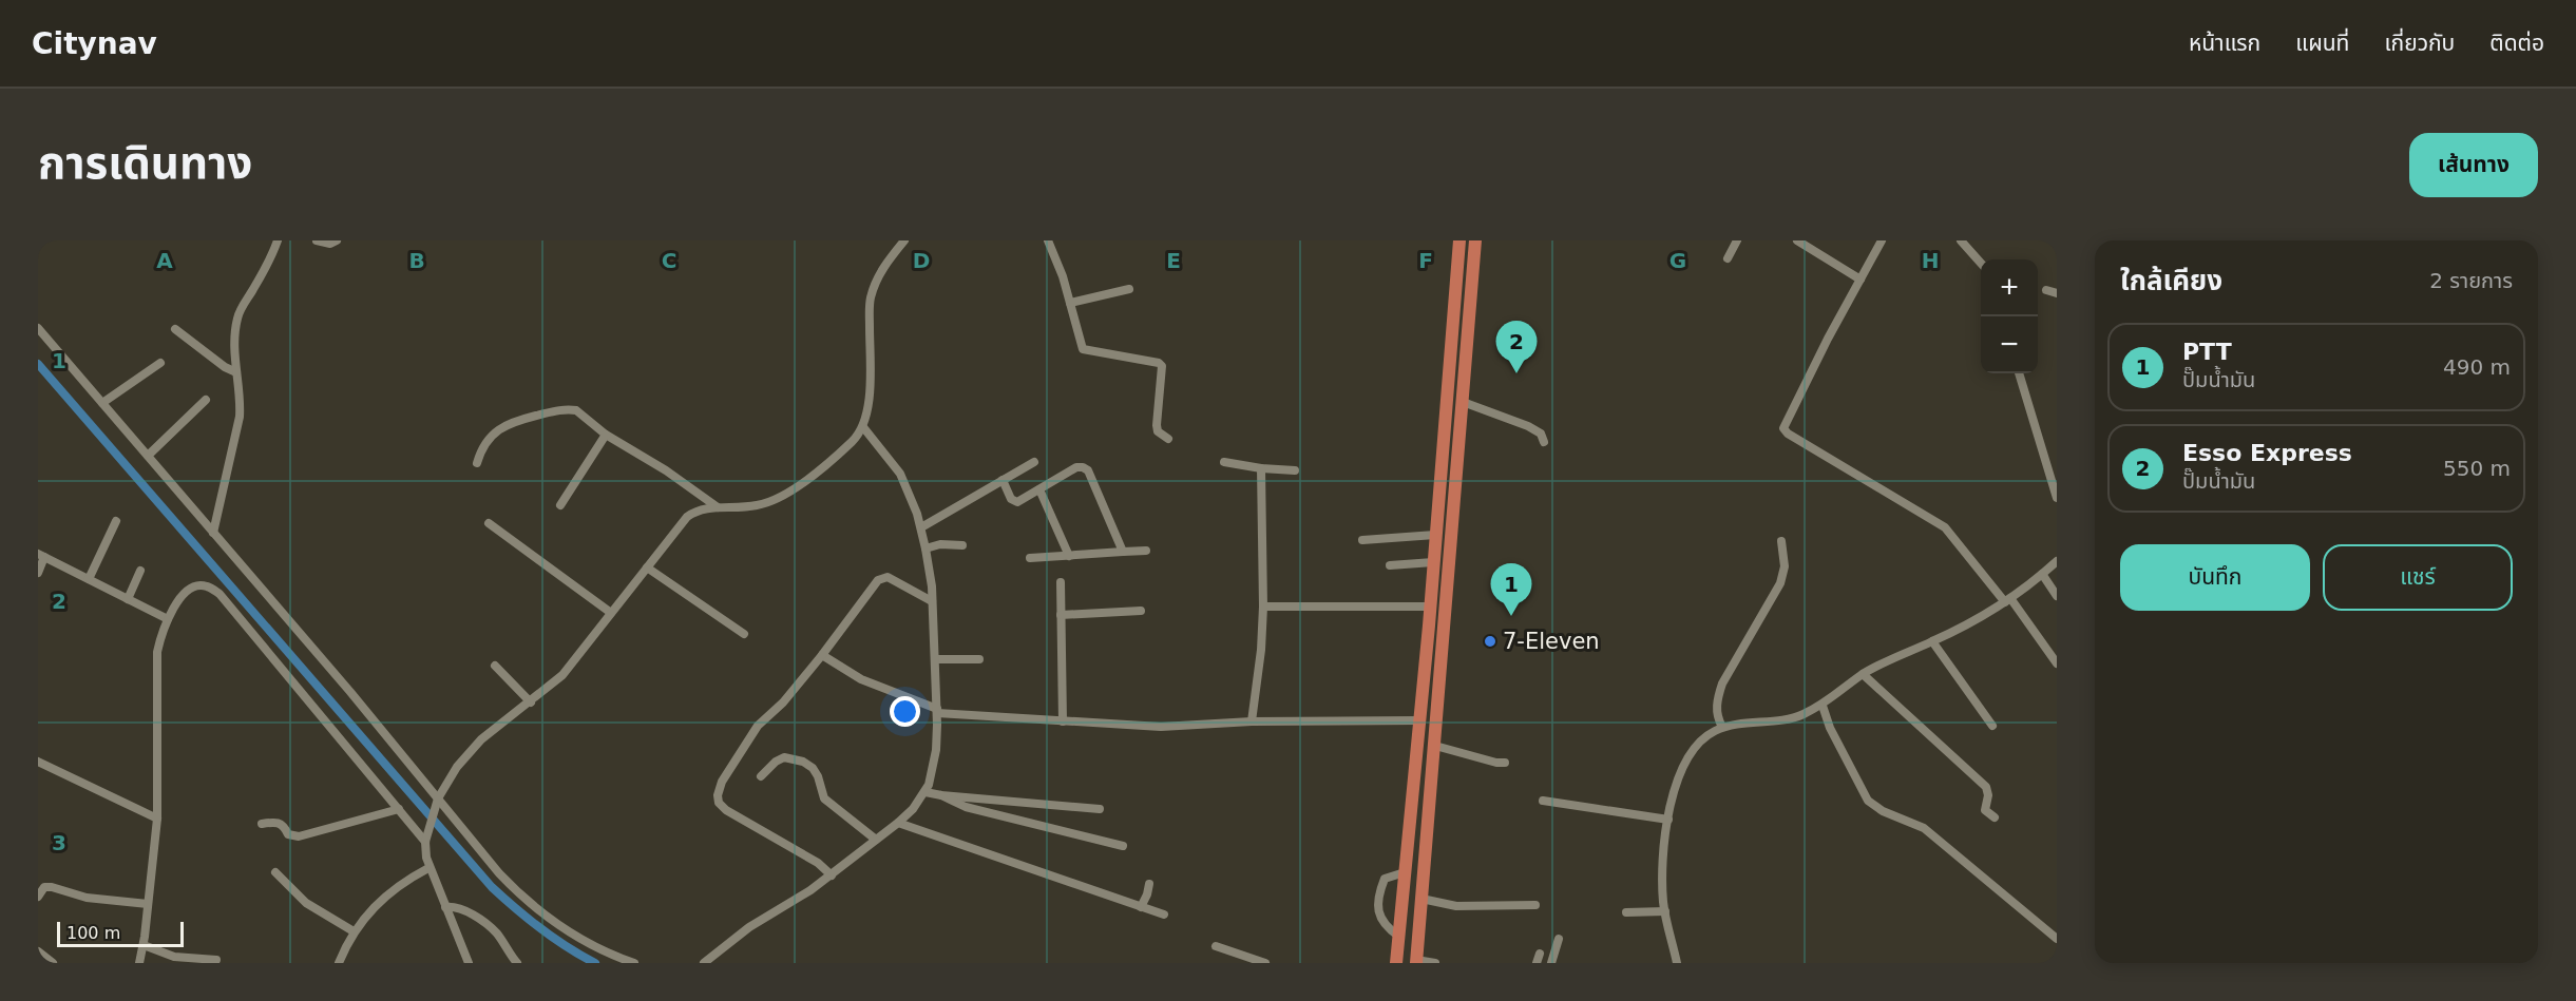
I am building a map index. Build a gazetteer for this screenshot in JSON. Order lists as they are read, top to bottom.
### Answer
{
  "places": ["7-Eleven"],
  "scale_bar": "100 m",
  "page": {
    "header": "Citynav",
    "nav": [
      "หน้าแรก",
      "แผนที่",
      "เกี่ยวกับ",
      "ติดต่อ"
    ],
    "title": "การเดินทาง",
    "buttons": [
      "เส้นทาง",
      ["บันทึก", "แชร์"]
    ],
    "heading": ["ใกล้เคียง", "2 รายการ"],
    "map_buttons": ["+", "−"],
    "pins": ["2", "1"],
    "list": [
      {
        "mark": "1",
        "name": "PTT",
        "note": "ปั๊มน้ำมัน",
        "value": "490 m"
      },
      {
        "mark": "2",
        "name": "Esso Express",
        "note": "ปั๊มน้ำมัน",
        "value": "550 m"
      }
    ],
    "scale": "100 m"
  },
  "grid": {
    "columns": [
      "A",
      "B",
      "C",
      "D",
      "E",
      "F",
      "G",
      "H"
    ],
    "rows": ["1", "2", "3"]
  }
}
